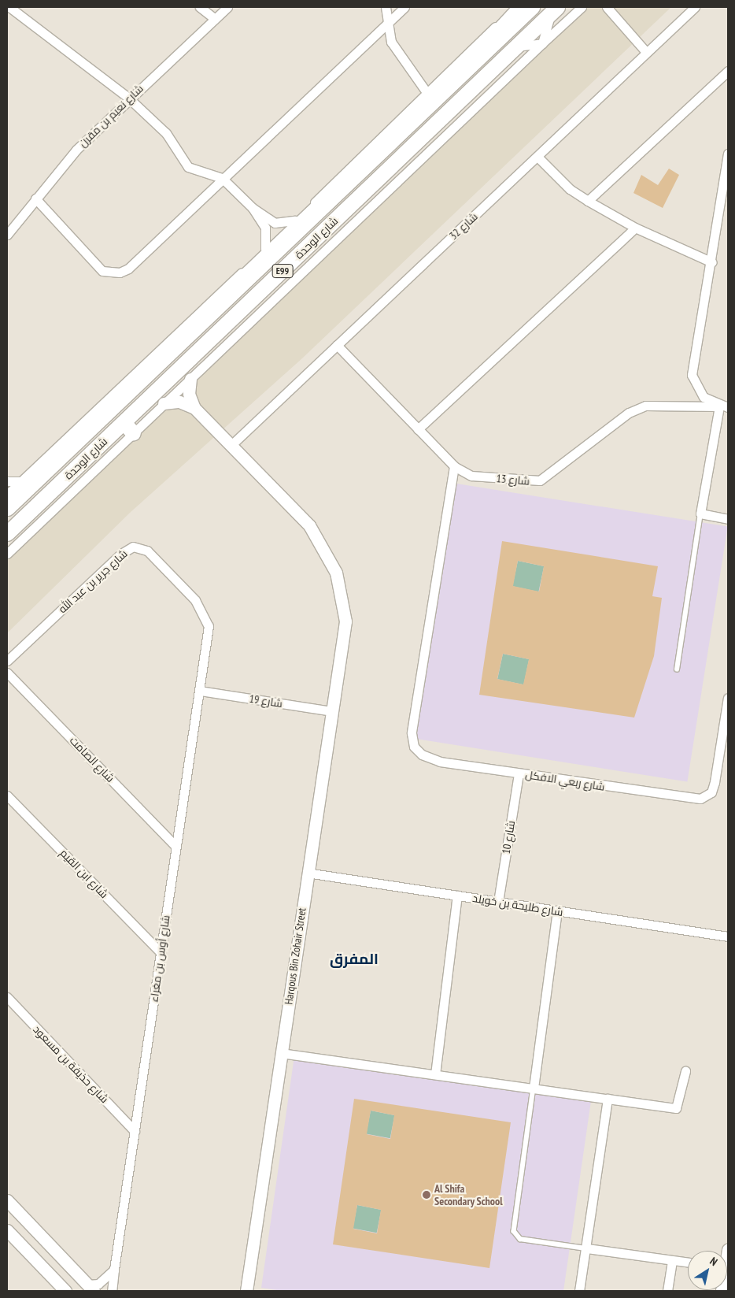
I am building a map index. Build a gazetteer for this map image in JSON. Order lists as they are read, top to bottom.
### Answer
{
  "streets": {
    "main road": ["شارع الوحدة", "E99"],
    "street": [
      "شارع نعيم بن مقرن",
      "شارع 32",
      "شارع 13",
      "شارع جرير بن عبد الله",
      "شارع 19",
      "شارع الصامت",
      "شارع ربعي الافكل",
      "شارع 10",
      "شارع ابن القيم",
      "شارع طليحة بن خويلد",
      "Harqous Bin Zohair Street",
      "شارع أوس بن مغراء",
      "شارع حذيفة بن مسعود"
    ]
  },
  "crossings": [
    ["شارع 32", "شارع 13"],
    ["شارع 32", "Harqous Bin Zohair Street"],
    ["شارع 13", "شارع ربعي الافكل"],
    ["شارع جرير بن عبد الله", "شارع أوس بن مغراء"],
    ["شارع 19", "Harqous Bin Zohair Street"],
    ["شارع 19", "شارع أوس بن مغراء"],
    ["شارع الصامت", "شارع أوس بن مغراء"],
    ["شارع ربعي الافكل", "شارع 10"],
    ["شارع 10", "شارع طليحة بن خويلد"],
    ["شارع ابن القيم", "شارع أوس بن مغراء"],
    ["شارع طليحة بن خويلد", "Harqous Bin Zohair Street"],
    ["شارع أوس بن مغراء", "شارع حذيفة بن مسعود"]
  ],
  "districts": ["المفرق"],
  "places": ["Al Shifa Secondary School"],
  "north": "top right"
}
